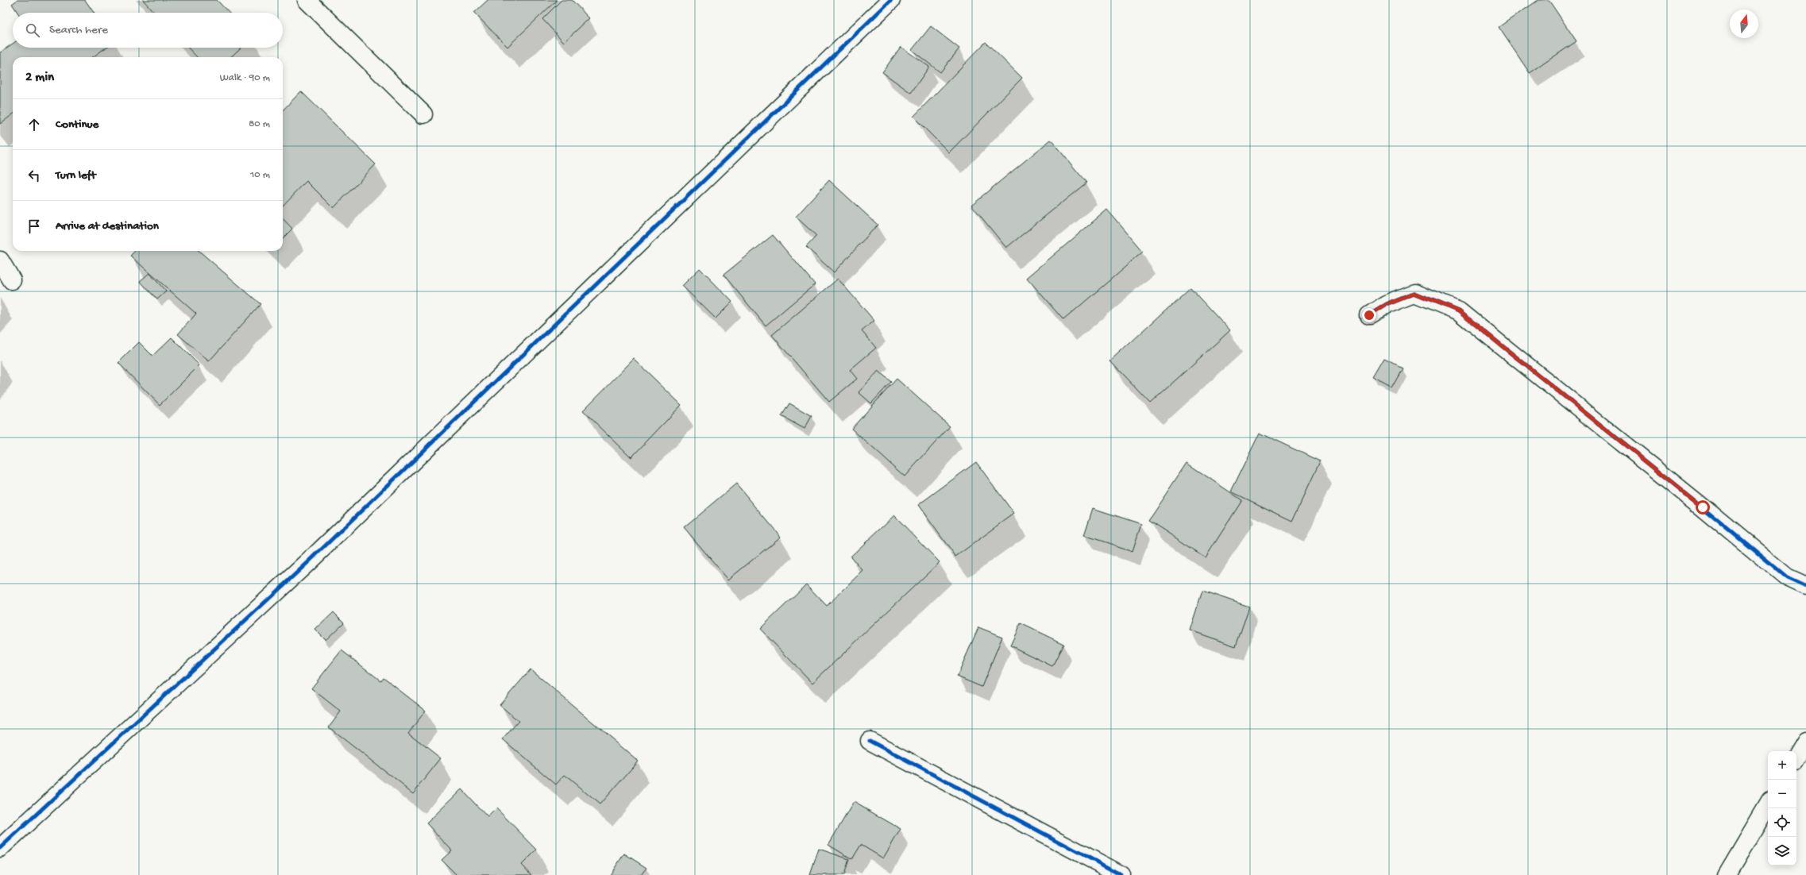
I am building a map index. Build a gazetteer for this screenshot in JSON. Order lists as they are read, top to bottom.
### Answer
{
  "north": "top",
  "page": {
    "search": "Search here",
    "heading": ["2 min", "Walk · 90 m"],
    "list": [
      ["Continue", "80 m"],
      ["Turn left", "10 m"],
      "Arrive at destination"
    ],
    "map_buttons": ["+", "−"]
  }
}
